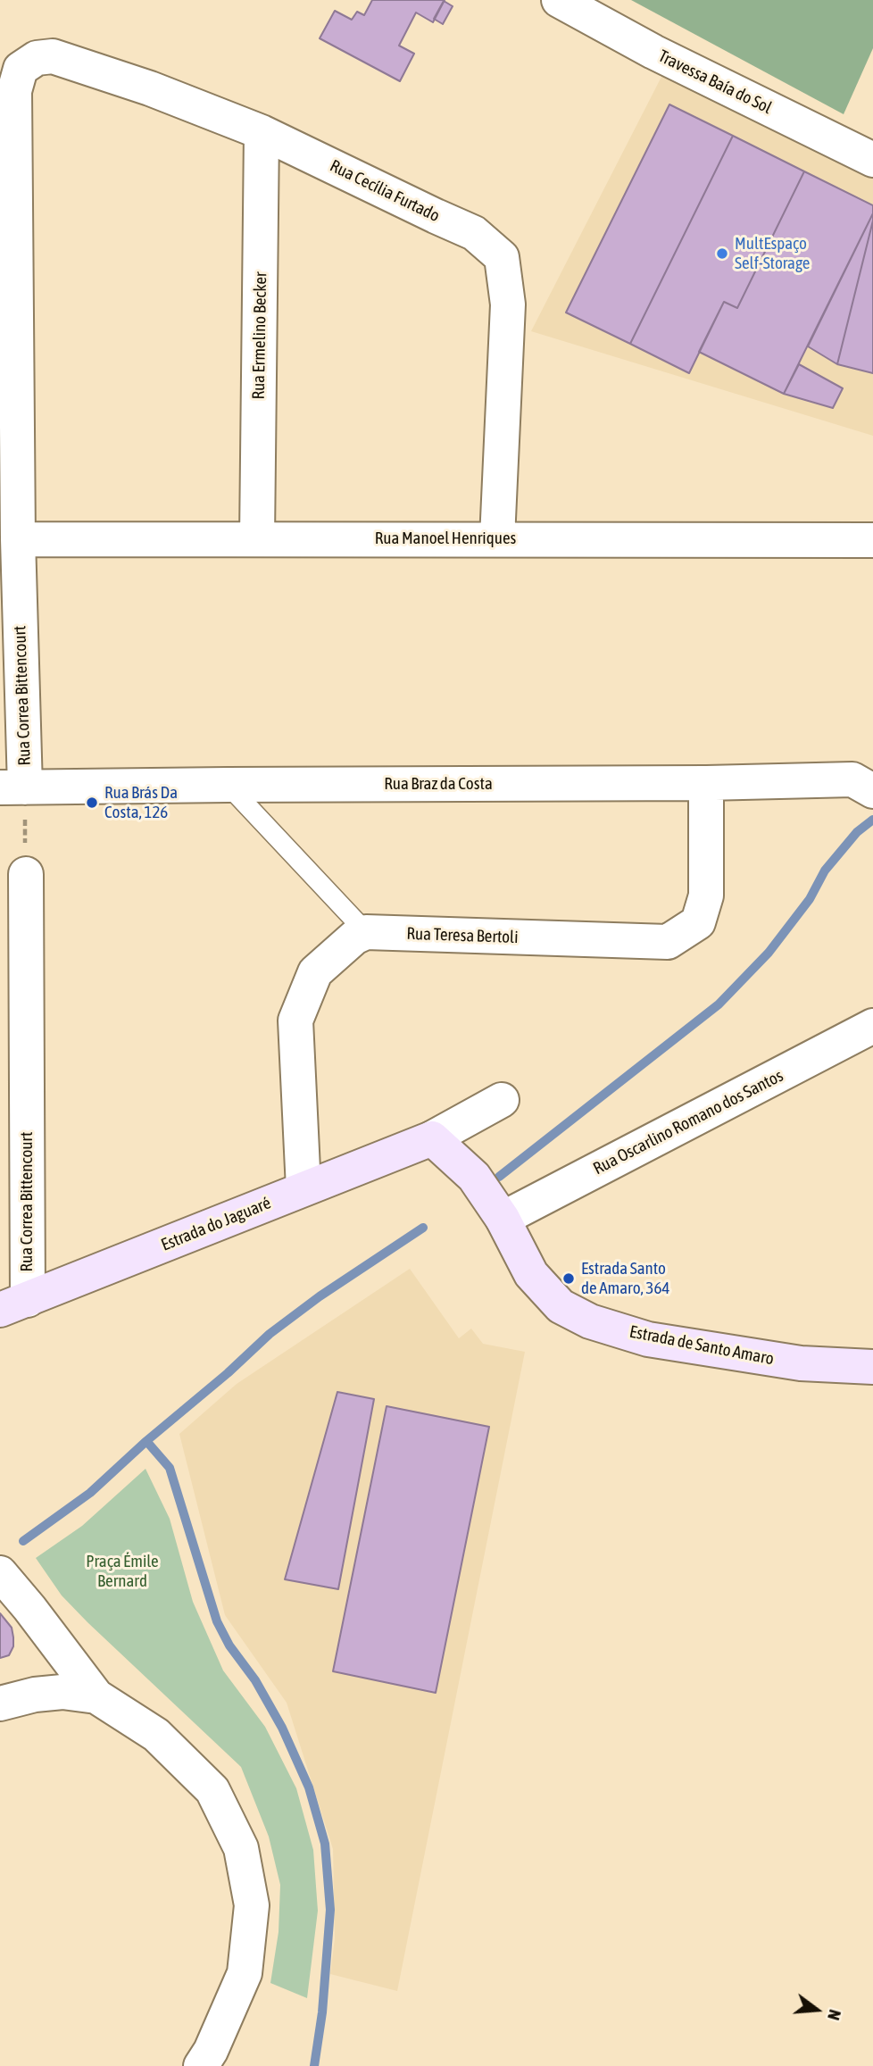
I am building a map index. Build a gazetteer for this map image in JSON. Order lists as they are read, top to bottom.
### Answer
{
  "streets": {
    "street": [
      "Travessa Baía do Sol",
      "Rua Cecília Furtado",
      "Rua Ermelino Becker",
      "Rua Manoel Henriques",
      "Rua Correa Bittencourt",
      "Rua Braz da Costa",
      "Rua Teresa Bertoli",
      "Rua Oscarlino Romano dos Santos",
      "Estrada do Jaguaré",
      "Estrada de Santo Amaro"
    ]
  },
  "crossings": [
    ["Rua Cecília Furtado", "Rua Ermelino Becker"],
    ["Rua Cecília Furtado", "Rua Manoel Henriques"],
    ["Rua Cecília Furtado", "Rua Correa Bittencourt"],
    ["Rua Ermelino Becker", "Rua Manoel Henriques"],
    ["Rua Manoel Henriques", "Rua Correa Bittencourt"],
    ["Rua Correa Bittencourt", "Rua Braz da Costa"],
    ["Rua Correa Bittencourt", "Estrada do Jaguaré"],
    ["Rua Braz da Costa", "Rua Teresa Bertoli"],
    ["Rua Oscarlino Romano dos Santos", "Estrada de Santo Amaro"],
    ["Estrada do Jaguaré", "Estrada de Santo Amaro"]
  ],
  "parks": ["Praça Émile Bernard"],
  "places": ["MultEspaço Self-Storage", "Rua Brás Da Costa, 126", "Estrada Santo de Amaro, 364"],
  "north": "right"
}
